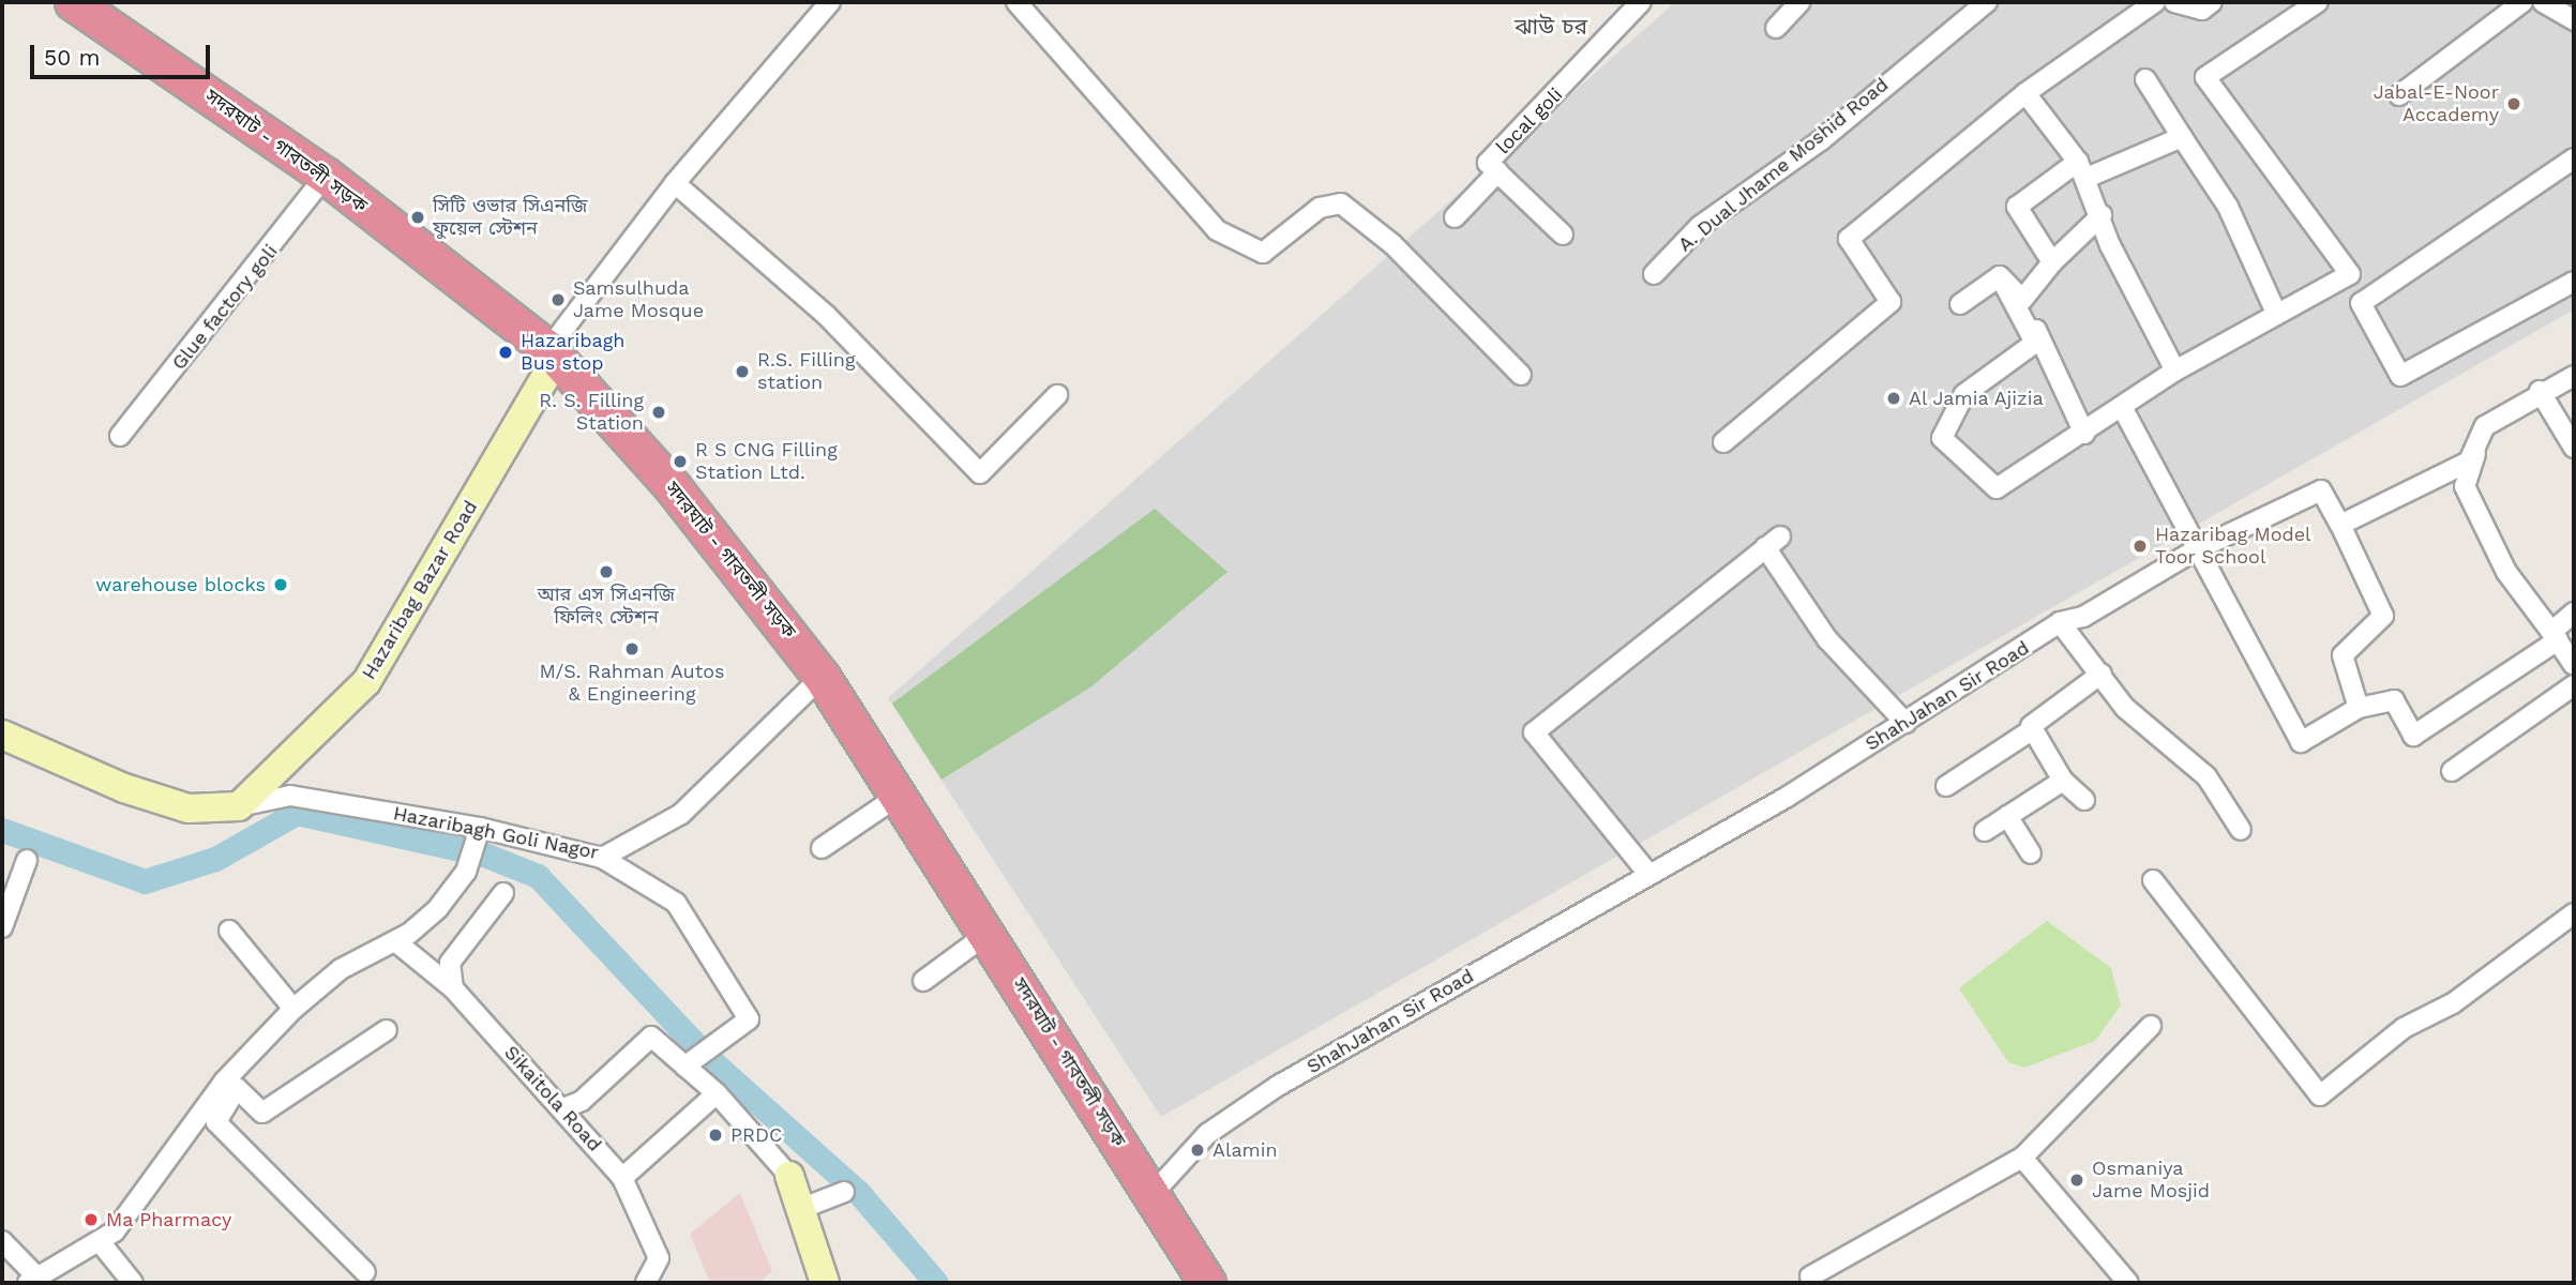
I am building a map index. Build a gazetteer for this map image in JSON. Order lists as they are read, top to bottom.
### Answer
{
  "streets": {
    "highway": ["সদরঘাট - গাবতলী সড়ক"],
    "street": [
      "local goli",
      "A. Dual Jhame Moshid Road",
      "Glue factory goli",
      "Hazaribag Bazar Road",
      "ShahJahan Sir Road",
      "Hazaribagh Goli Nagor",
      "Sikaitola Road"
    ]
  },
  "crossings": [
    ["সদরঘাট - গাবতলী সড়ক", "Glue factory goli"],
    ["সদরঘাট - গাবতলী সড়ক", "Hazaribag Bazar Road"],
    ["সদরঘাট - গাবতলী সড়ক", "ShahJahan Sir Road"],
    ["সদরঘাট - গাবতলী সড়ক", "Hazaribagh Goli Nagor"],
    ["Hazaribag Bazar Road", "Hazaribagh Goli Nagor"]
  ],
  "districts": ["ঝাউ চর"],
  "places": [
    "Jabal-E-Noor Accademy",
    "সিটি ওভার সিএনজি ফুয়েল স্টেশন",
    "Samsulhuda Jame Mosque",
    "Hazaribagh Bus stop",
    "R.S. Filling station",
    "Al Jamia Ajizia",
    "R. S. Filling Station",
    "R S CNG Filling Station Ltd.",
    "Hazaribag Model Toor School",
    "আর এস সিএনজি ফিলিং স্টেশন",
    "warehouse blocks",
    "M/S. Rahman Autos & Engineering",
    "PRDC",
    "Alamin",
    "Osmaniya Jame Mosjid",
    "Ma Pharmacy"
  ],
  "scale_bar": "50 m"
}
